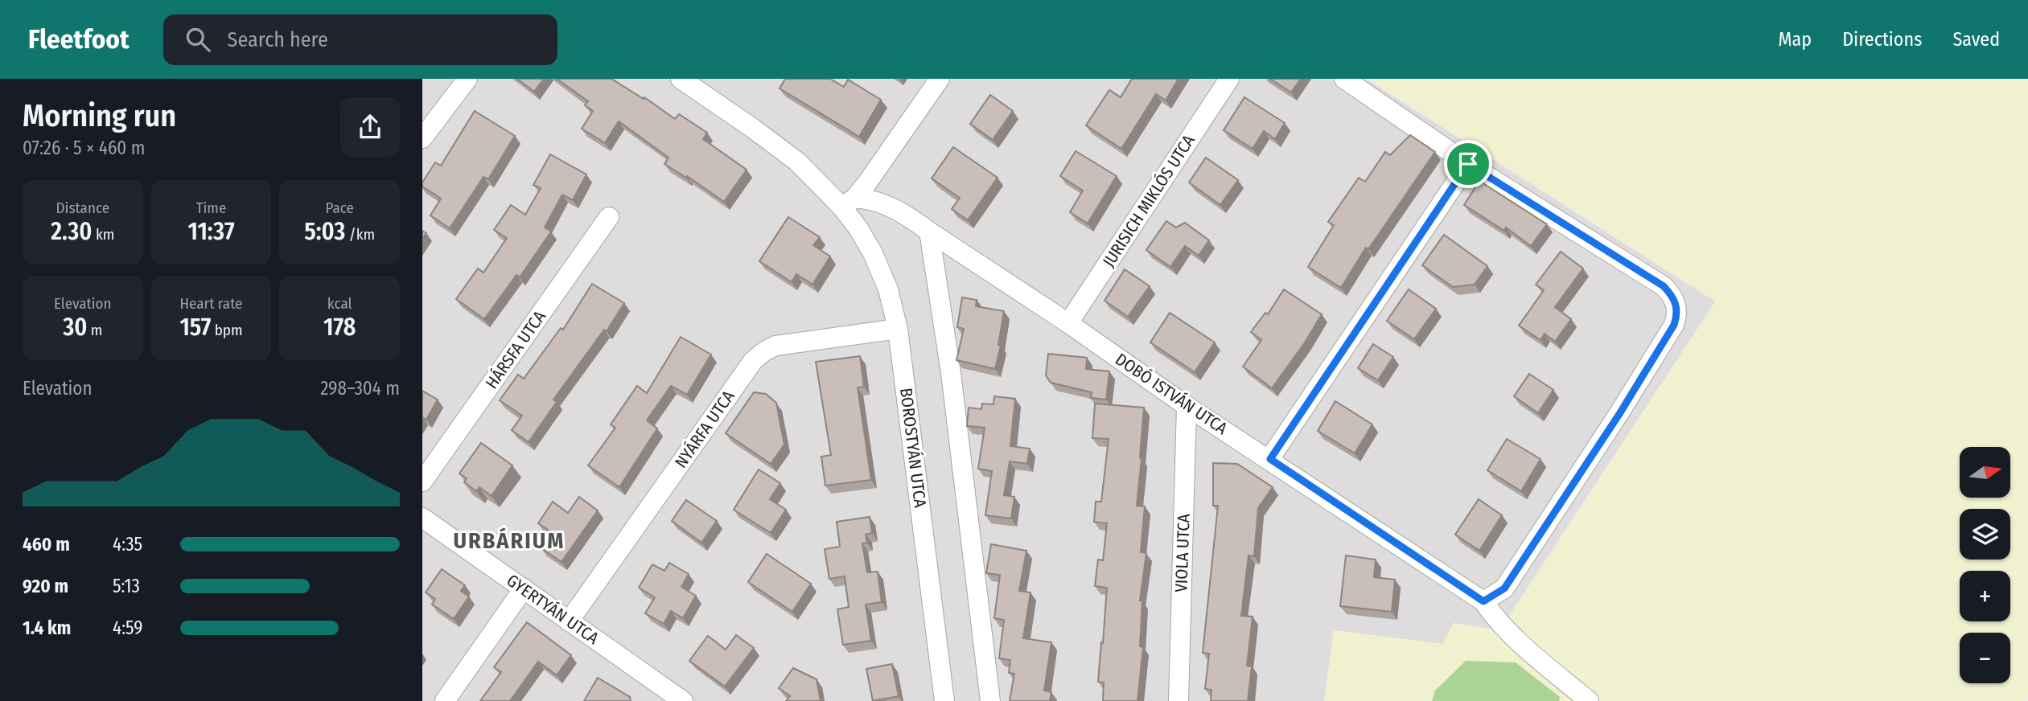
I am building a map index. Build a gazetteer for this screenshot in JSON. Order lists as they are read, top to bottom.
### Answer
{
  "streets": {
    "street": [
      "JURISICH MIKLÓS UTCA",
      "HÁRSFA UTCA",
      "DOBÓ ISTVÁN UTCA",
      "NYÁRFA UTCA",
      "BOROSTYÁN UTCA",
      "VIOLA UTCA",
      "GYERTYÁN UTCA"
    ]
  },
  "crossings": [
    ["JURISICH MIKLÓS UTCA", "DOBÓ ISTVÁN UTCA"],
    ["DOBÓ ISTVÁN UTCA", "BOROSTYÁN UTCA"],
    ["DOBÓ ISTVÁN UTCA", "VIOLA UTCA"],
    ["NYÁRFA UTCA", "BOROSTYÁN UTCA"],
    ["NYÁRFA UTCA", "GYERTYÁN UTCA"]
  ],
  "districts": ["URBÁRIUM"],
  "north": "right",
  "page": {
    "header": "Fleetfoot",
    "search": "Search here",
    "nav": ["Map", "Directions", "Saved"],
    "heading": ["Morning run", "07:26 · 5 × 460 m"],
    "stats": [
      ["Distance", "2.30 km"],
      ["Time", "11:37"],
      ["Pace", "5:03 /km"],
      ["Elevation", "30 m"],
      ["Heart rate", "157 bpm"],
      ["kcal", "178"]
    ],
    "chart": ["Elevation", "298–304 m"],
    "map_buttons": ["+", "−"],
    "list": [
      {
        "name": "460 m",
        "note": "4:35"
      },
      {
        "name": "920 m",
        "note": "5:13"
      },
      {
        "name": "1.4 km",
        "note": "4:59"
      }
    ]
  }
}
